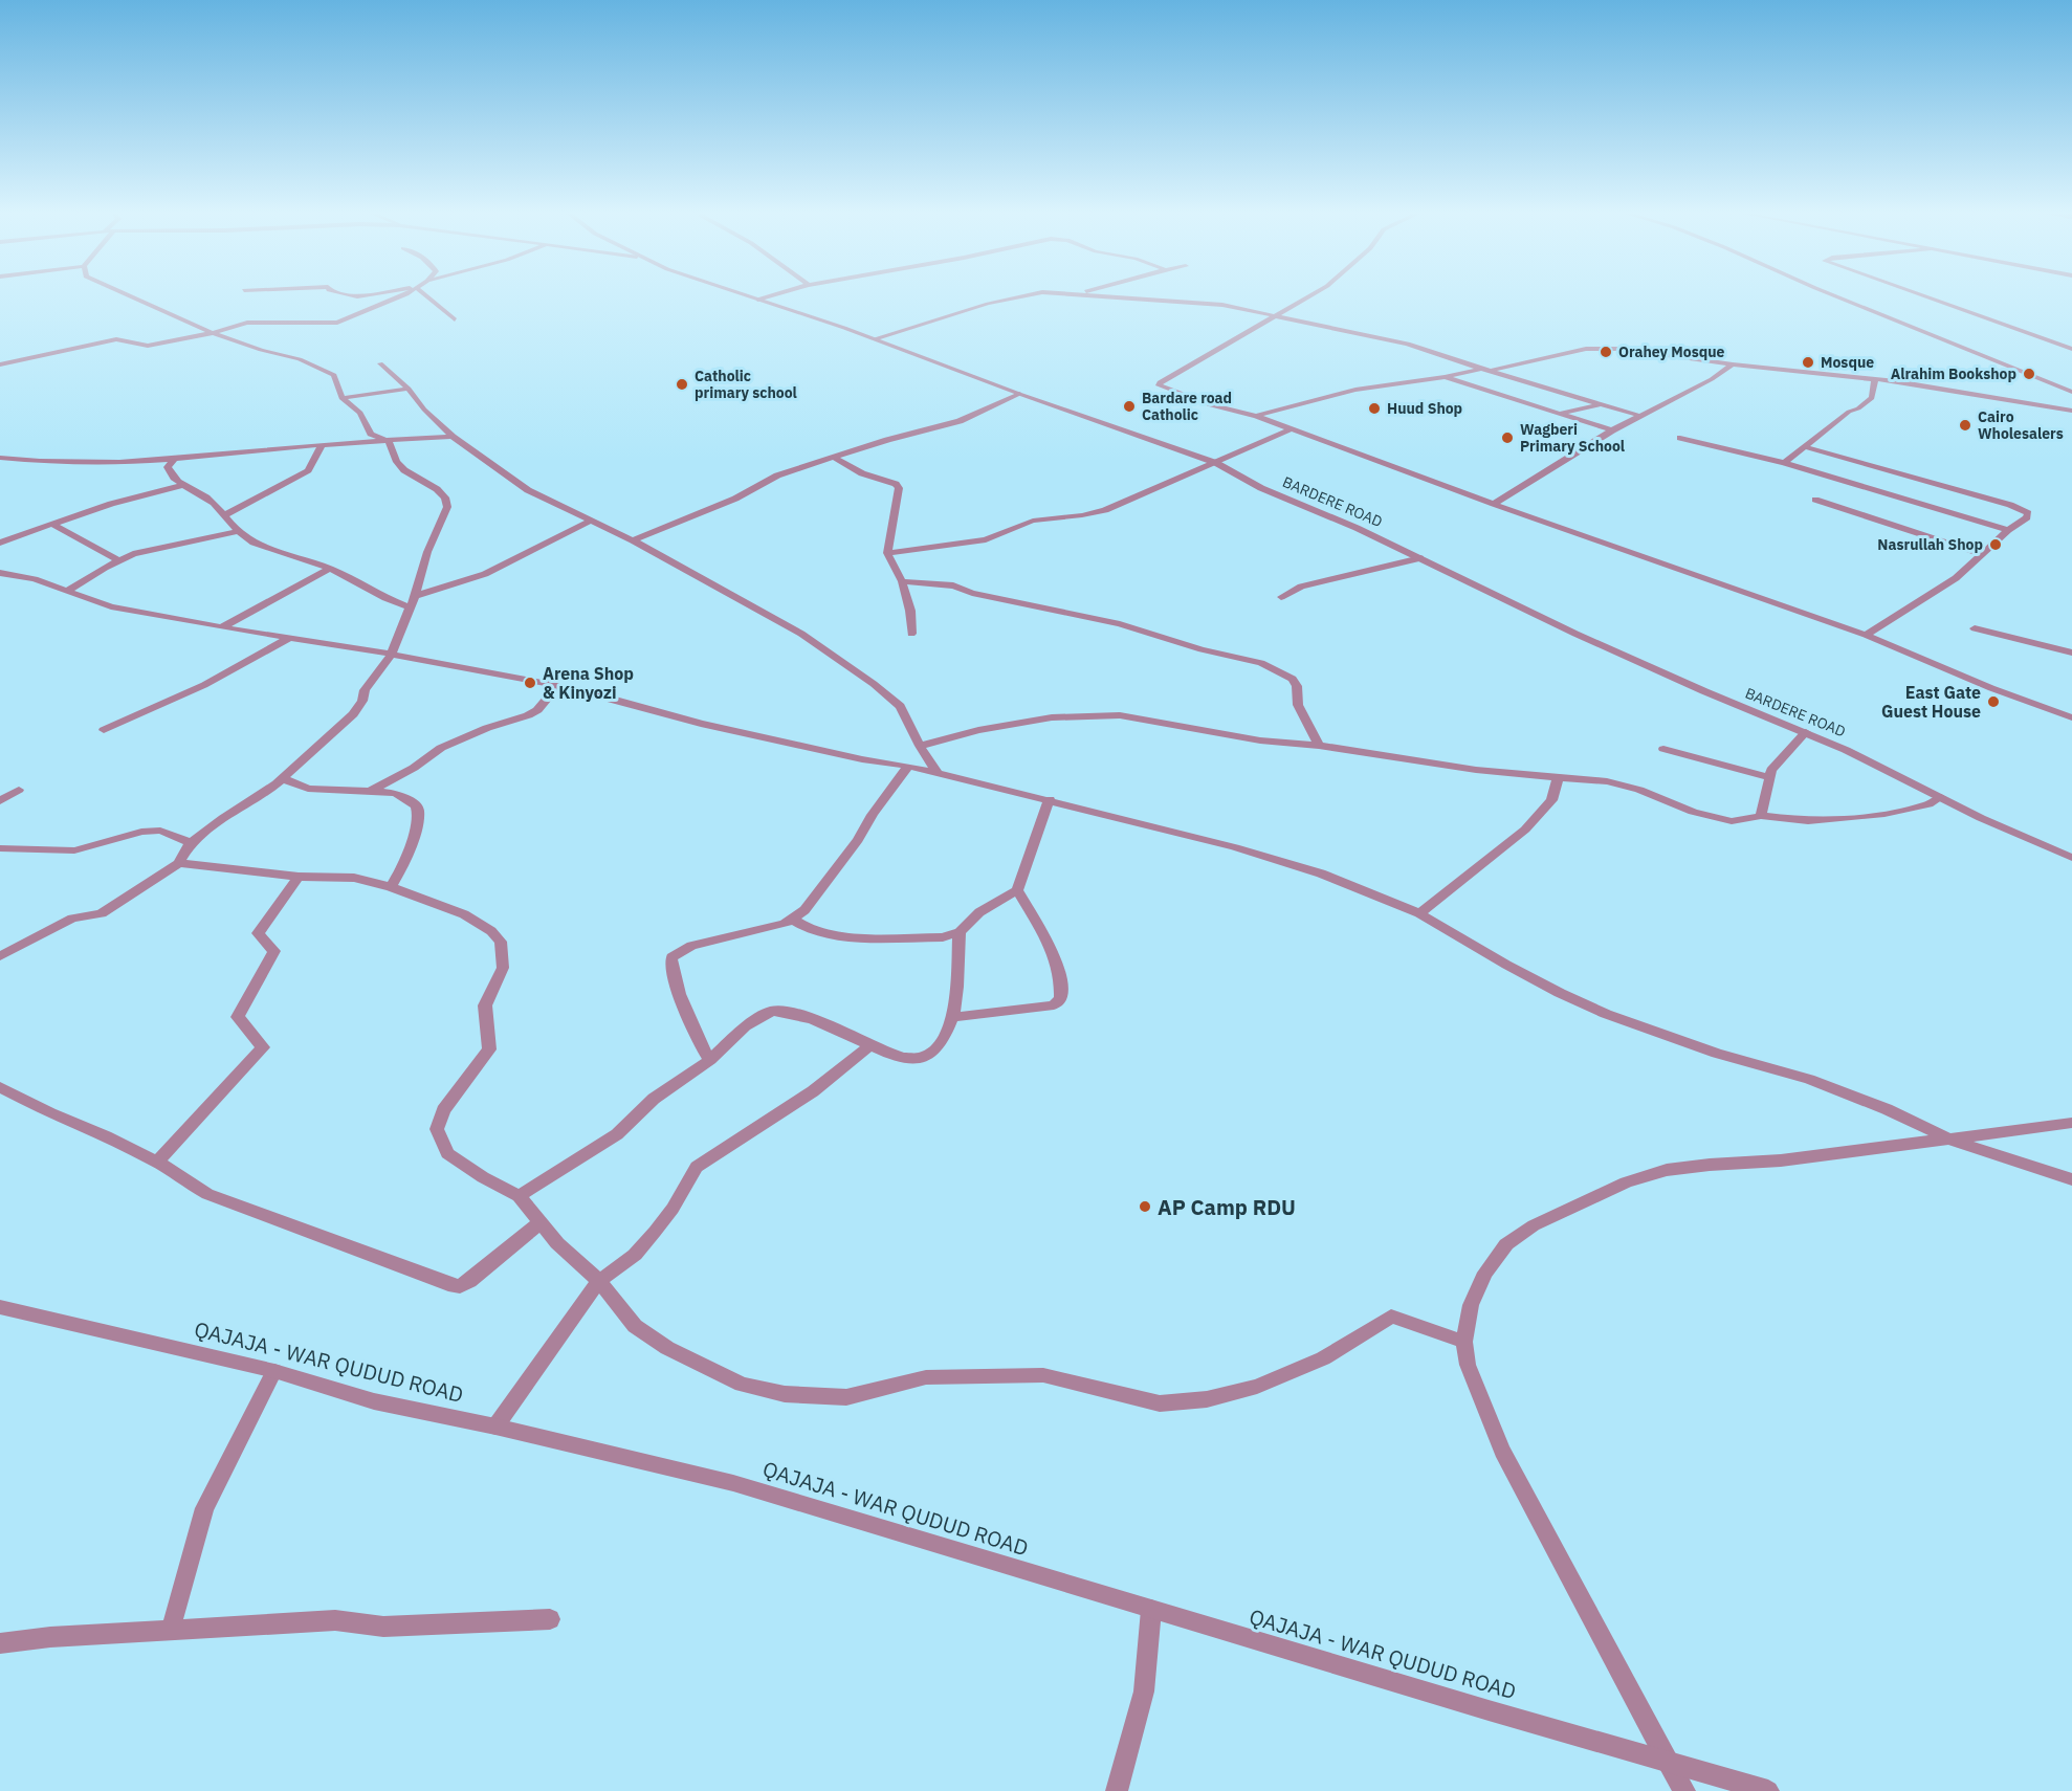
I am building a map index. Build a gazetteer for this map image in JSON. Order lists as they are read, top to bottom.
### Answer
{
  "streets": {
    "street": ["BARDERE ROAD", "QAJAJA - WAR QUDUD ROAD"]
  },
  "places": [
    "Orahey Mosque",
    "Mosque",
    "Alrahim Bookshop",
    "Catholic primary school",
    "Bardare road Catholic",
    "Huud Shop",
    "Cairo Wholesalers",
    "Wagberi Primary School",
    "Nasrullah Shop",
    "Arena Shop & Kinyozi",
    "East Gate Guest House",
    "AP Camp RDU"
  ]
}
